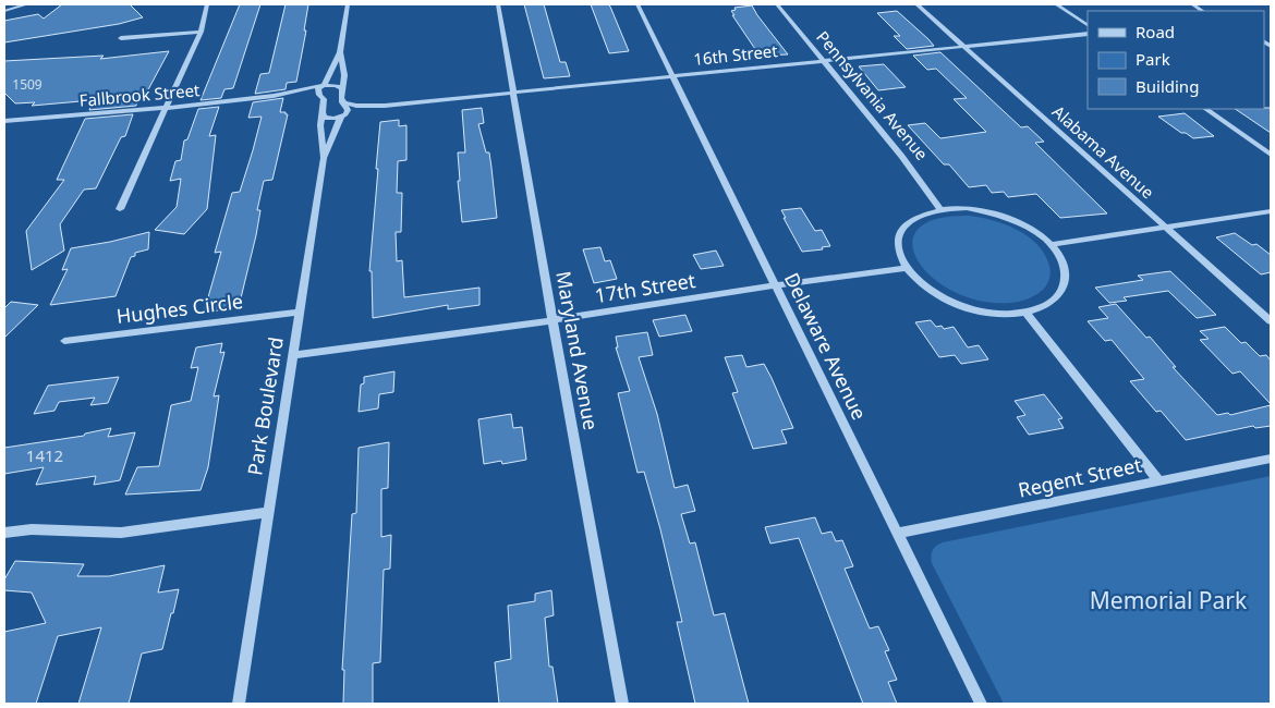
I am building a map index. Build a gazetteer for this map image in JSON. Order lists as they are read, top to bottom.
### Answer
{
  "streets": {
    "street": [
      "16th Street",
      "Fallbrook Street",
      "Pennsylvania Avenue",
      "Alabama Avenue",
      "17th Street",
      "Hughes Circle",
      "Delaware Avenue",
      "Maryland Avenue",
      "Park Boulevard",
      "Regent Street"
    ]
  },
  "crossings": [
    ["16th Street", "Pennsylvania Avenue"],
    ["16th Street", "Alabama Avenue"],
    ["16th Street", "Delaware Avenue"],
    ["16th Street", "Maryland Avenue"],
    ["Pennsylvania Avenue", "17th Street"],
    ["17th Street", "Delaware Avenue"],
    ["17th Street", "Maryland Avenue"],
    ["17th Street", "Park Boulevard"],
    ["Hughes Circle", "Park Boulevard"],
    ["Delaware Avenue", "Regent Street"]
  ],
  "parks": ["Memorial Park"],
  "house_numbers": ["1509", "1412"],
  "legend": ["Road", "Park", "Building"]
}
